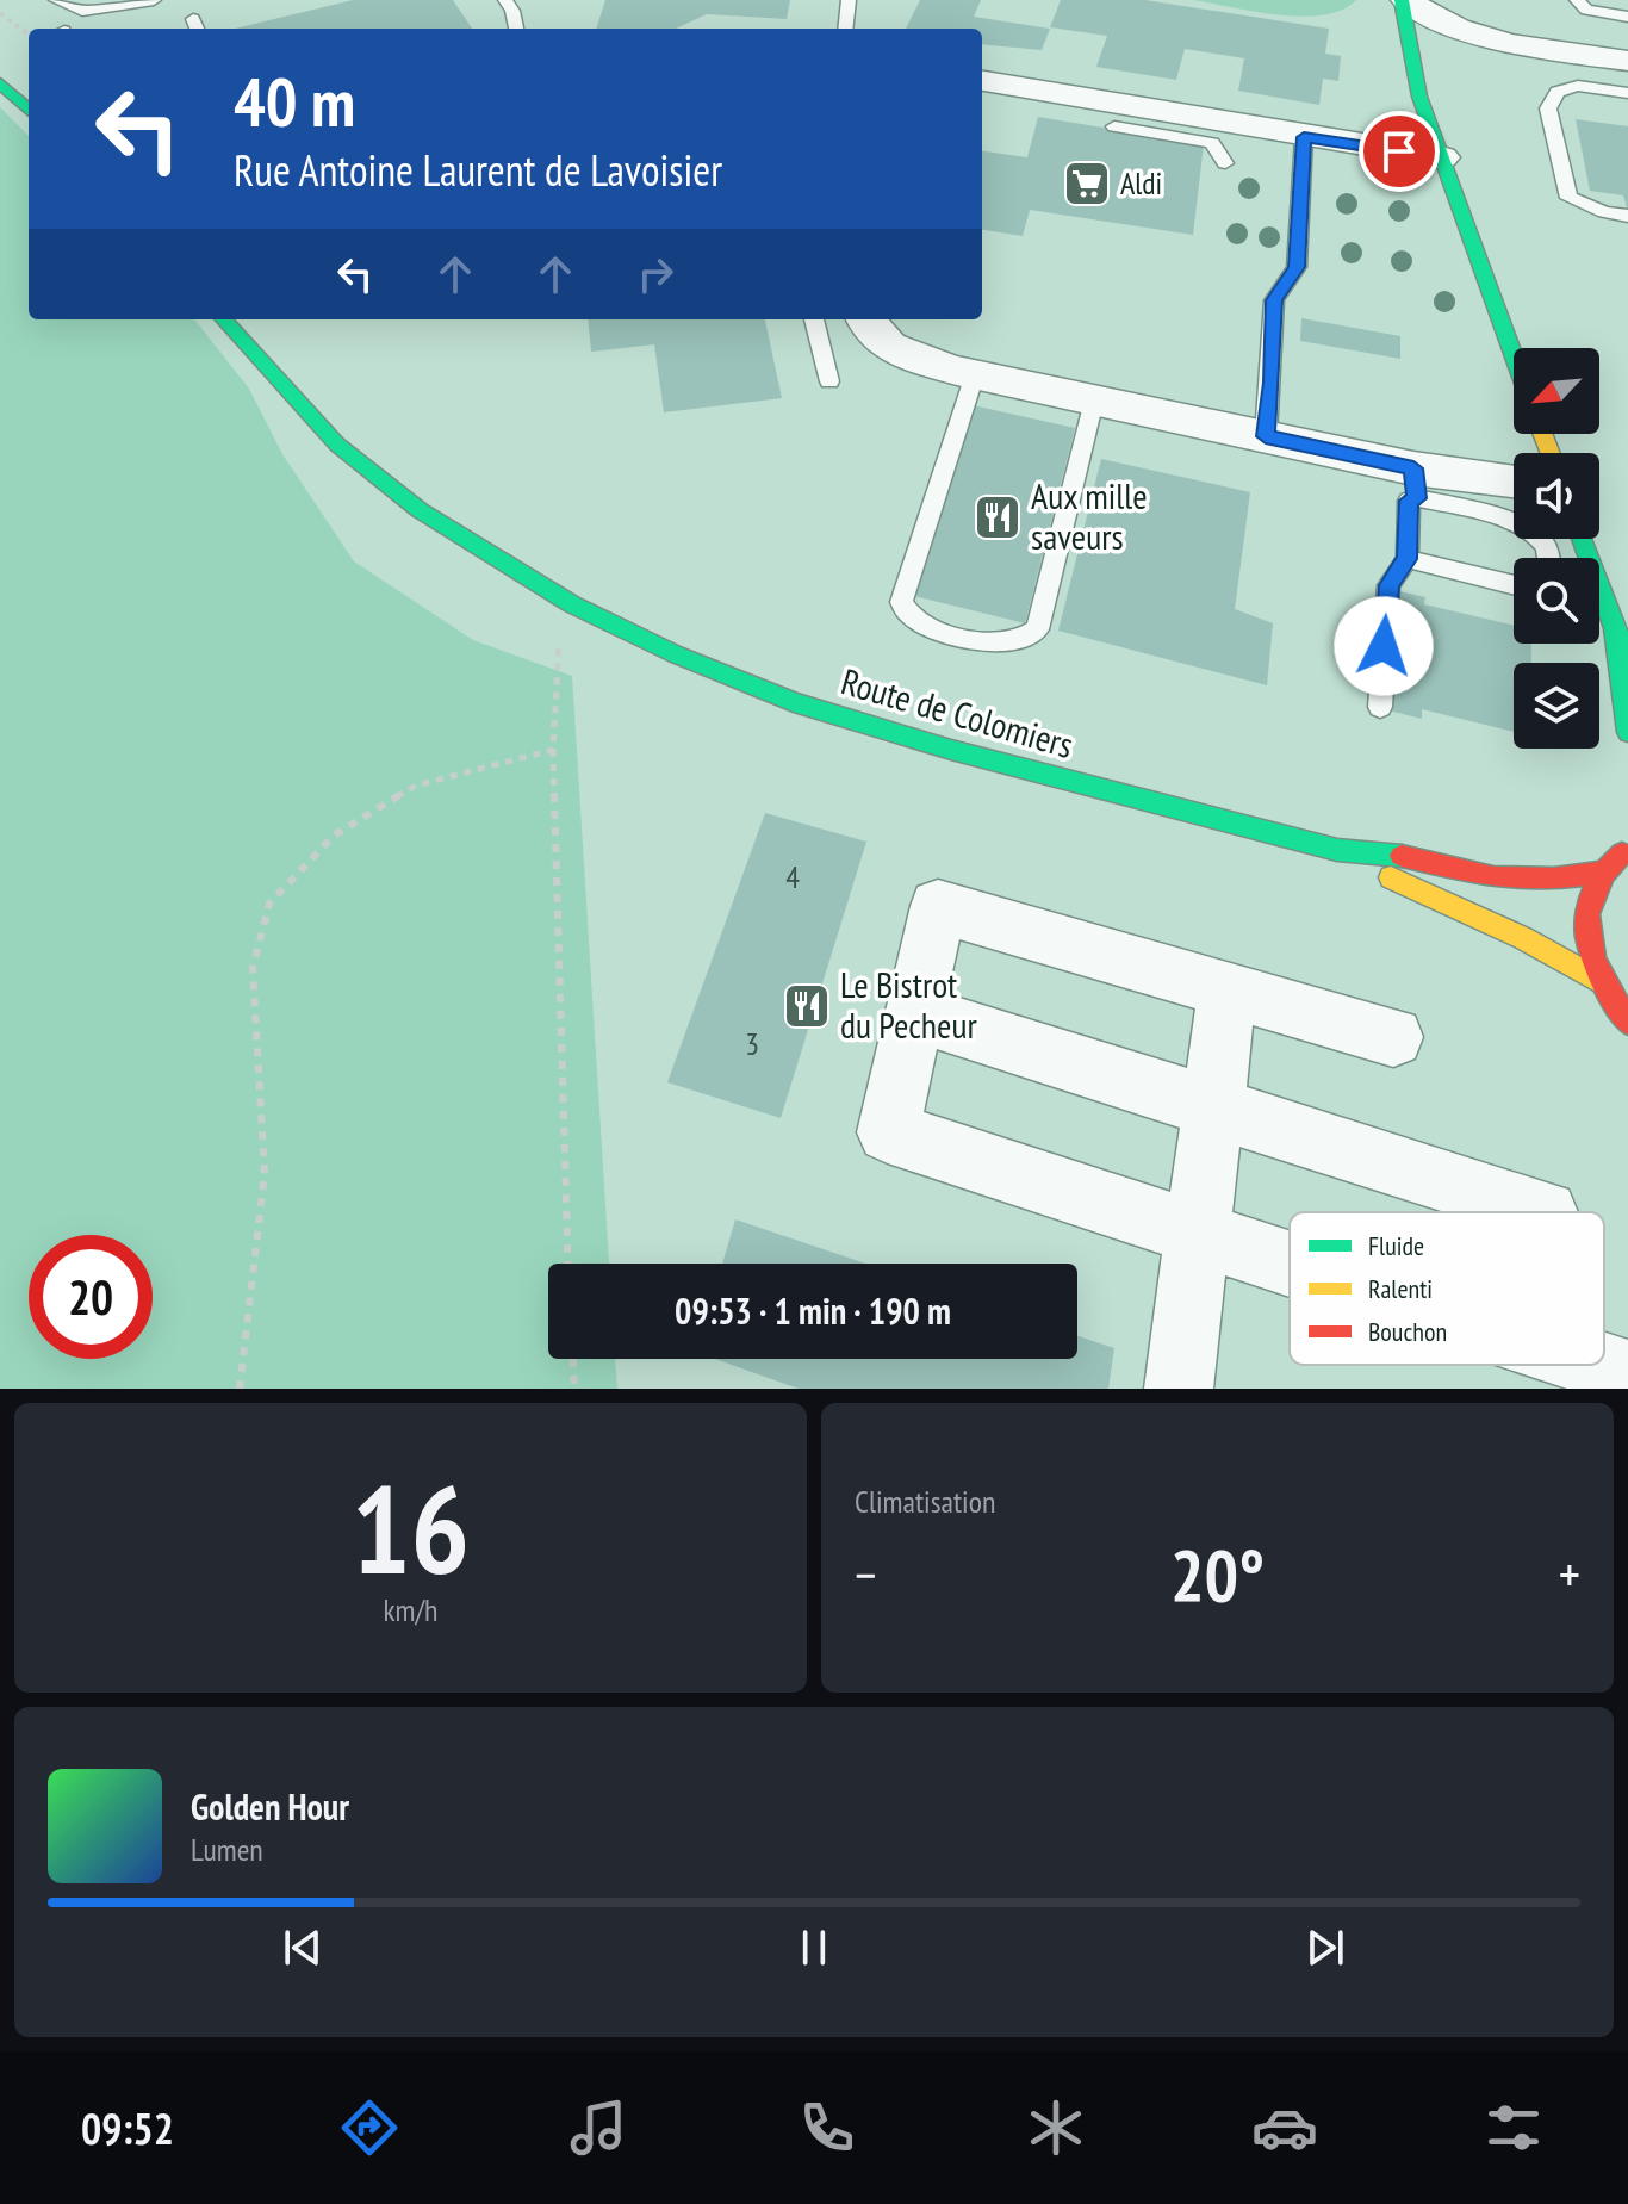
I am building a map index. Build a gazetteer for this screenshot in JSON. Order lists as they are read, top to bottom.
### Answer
{
  "streets": {
    "main road": ["Route de Colomiers"]
  },
  "places": {
    "supermarket": ["Aldi"],
    "restaurant": ["Aux mille saveurs", "Le Bistrot du Pecheur"]
  },
  "house_numbers": ["4", "3"],
  "legend": ["Fluide", "Ralenti", "Bouchon"],
  "north": "bottom left",
  "page": {
    "turn": ["40 m", "Rue Antoine Laurent de Lavoisier"],
    "limit": "20",
    "trip": "09:53 · 1 min · 190 m",
    "tile": [
      ["16", "km/h"],
      "Climatisation"
    ],
    "heat": ["−", "20°", "+"],
    "song": ["Golden Hour", "Lumen"],
    "tabs": "09:52"
  }
}
